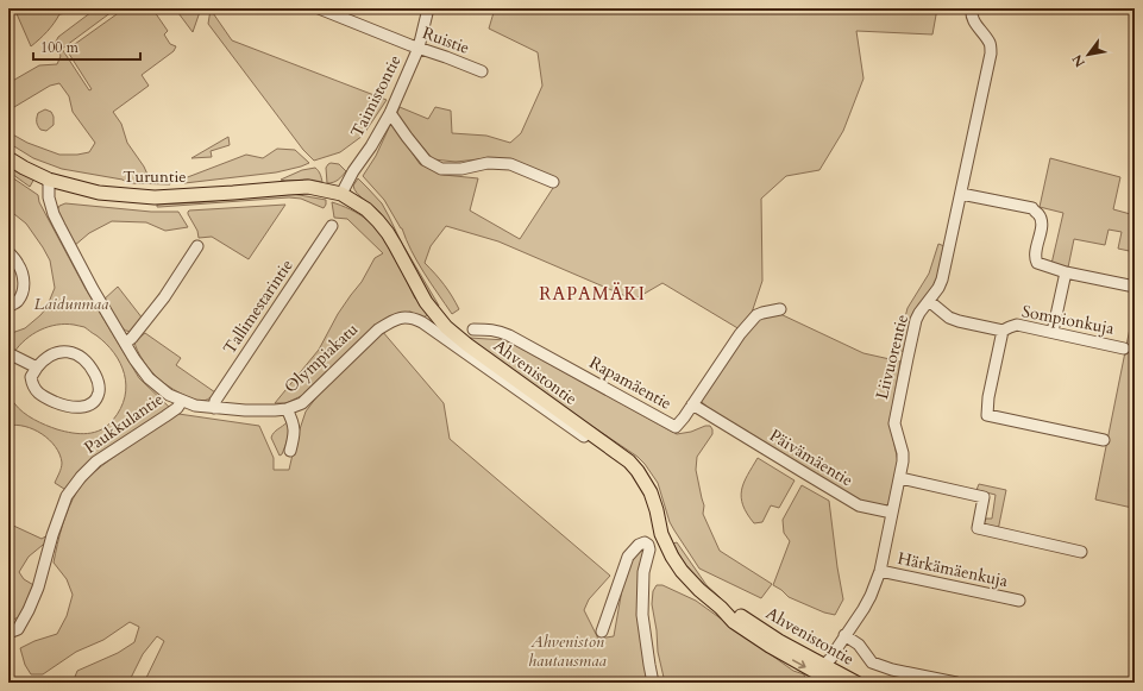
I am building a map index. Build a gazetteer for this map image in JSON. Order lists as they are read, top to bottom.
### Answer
{
  "streets": {
    "main road": ["Turuntie", "Ahvenistontie"],
    "street": [
      "Ruistie",
      "Taimistontie",
      "Tallimestarintie",
      "Sompionkuja",
      "Liivuorentie",
      "Olympiakatu",
      "Rapamäentie",
      "Paukkulantie",
      "Päivämäentie",
      "Härkämäenkuja"
    ]
  },
  "crossings": [
    ["Ruistie", "Taimistontie"],
    ["Taimistontie", "Ahvenistontie"],
    ["Turuntie", "Olympiakatu"],
    ["Turuntie", "Ahvenistontie"],
    ["Tallimestarintie", "Olympiakatu"],
    ["Sompionkuja", "Liivuorentie"],
    ["Liivuorentie", "Ahvenistontie"],
    ["Liivuorentie", "Päivämäentie"],
    ["Liivuorentie", "Härkämäenkuja"],
    ["Olympiakatu", "Paukkulantie"],
    ["Rapamäentie", "Päivämäentie"]
  ],
  "districts": ["RAPAMÄKI"],
  "parks": ["Laidunmaa", "Ahveniston hautausmaa"],
  "scale_bar": "100 m",
  "north": "bottom left"
}
